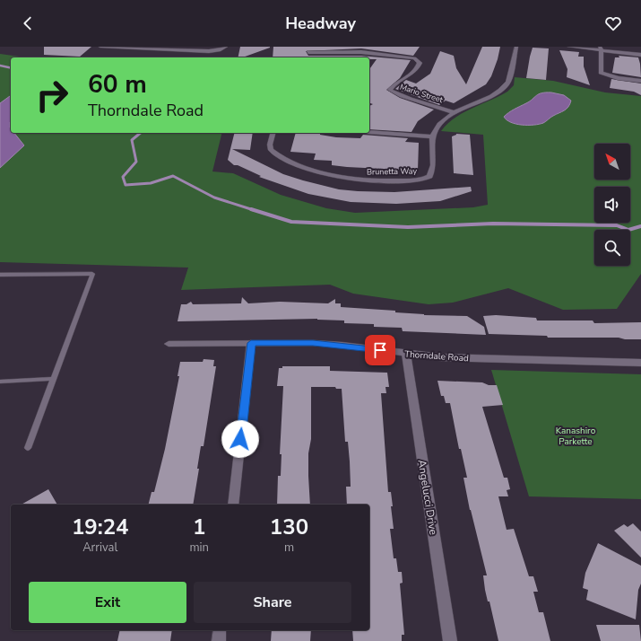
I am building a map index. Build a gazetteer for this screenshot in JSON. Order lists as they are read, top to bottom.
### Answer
{
  "streets": {
    "street": [
      "Mario Street",
      "Brunetta Way",
      "Thorndale Road",
      "Angelucci Drive"
    ]
  },
  "crossings": [
    ["Thorndale Road", "Angelucci Drive"]
  ],
  "parks": ["Kanashiro Parkette"],
  "north": "top left",
  "page": {
    "header": "Headway",
    "turn": ["60 m", "Thorndale Road"],
    "eta": [
      "19:24",
      "Arrival",
      "1",
      "min",
      "130",
      "m"
    ],
    "buttons": ["Exit", "Share"]
  }
}
